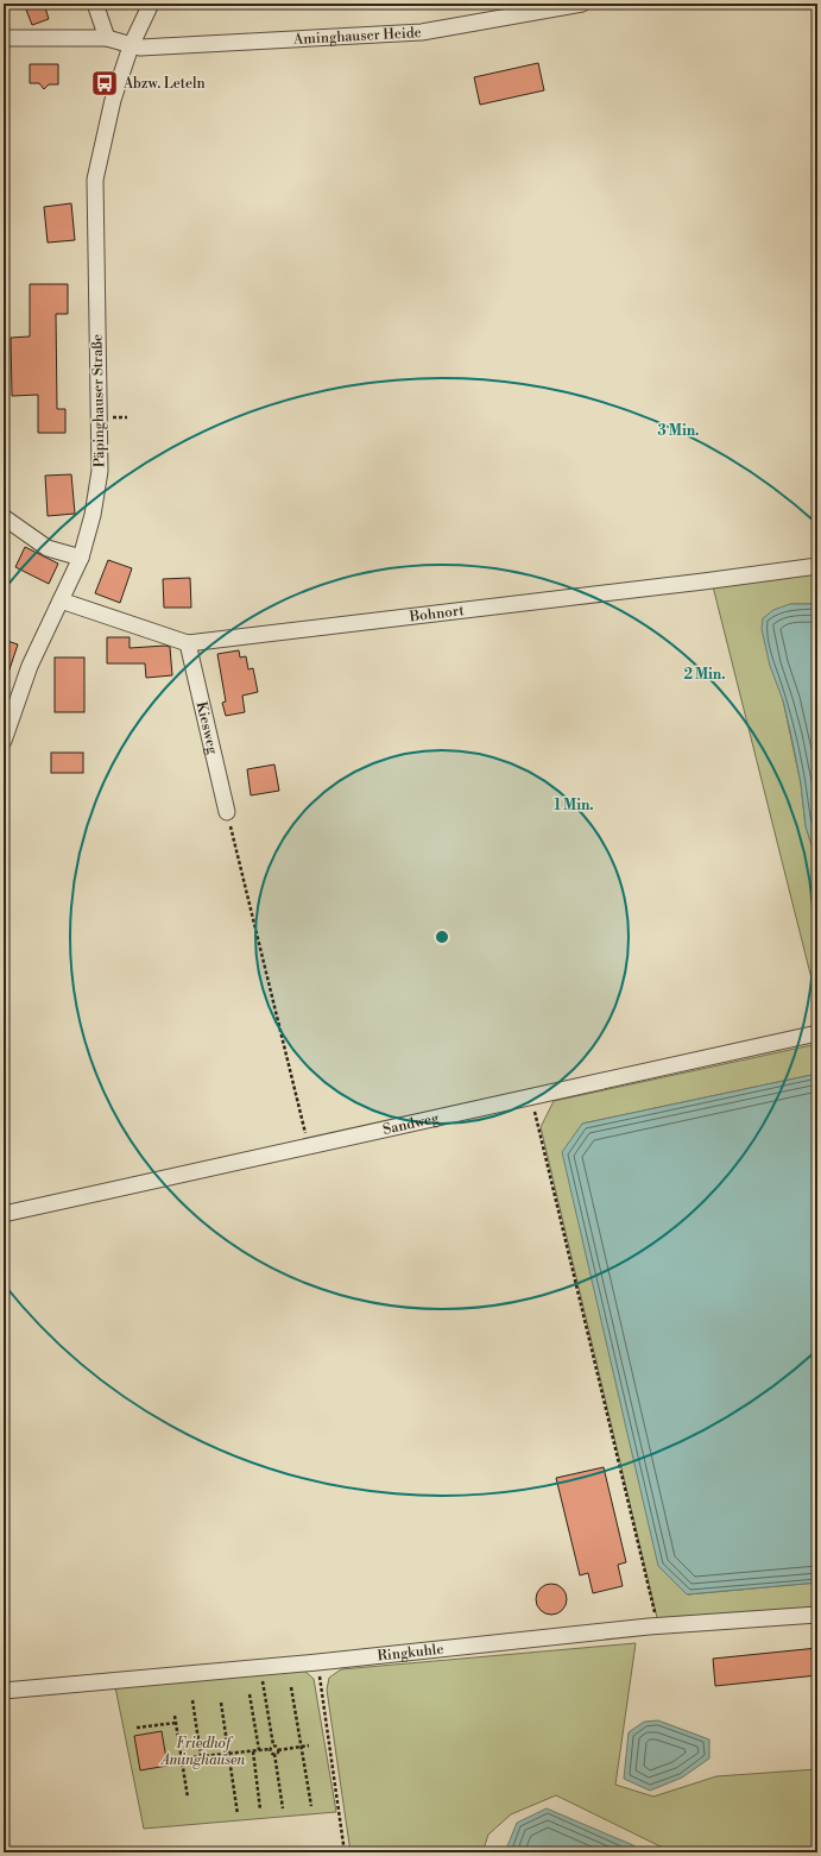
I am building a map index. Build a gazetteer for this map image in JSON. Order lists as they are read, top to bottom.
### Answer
{
  "streets": {
    "street": [
      "Aminghauser Heide",
      "Päpinghauser Straße",
      "Bohnort",
      "Kiesweg",
      "Sandweg",
      "Ringkuhle"
    ]
  },
  "crossings": [
    ["Aminghauser Heide", "Päpinghauser Straße"],
    ["Päpinghauser Straße", "Bohnort"],
    ["Bohnort", "Kiesweg"]
  ],
  "parks": ["Friedhof Aminghausen"],
  "places": {
    "bus stop": ["Abzw. Leteln"]
  },
  "rings": ["3 Min.", "2 Min.", "1 Min."]
}
